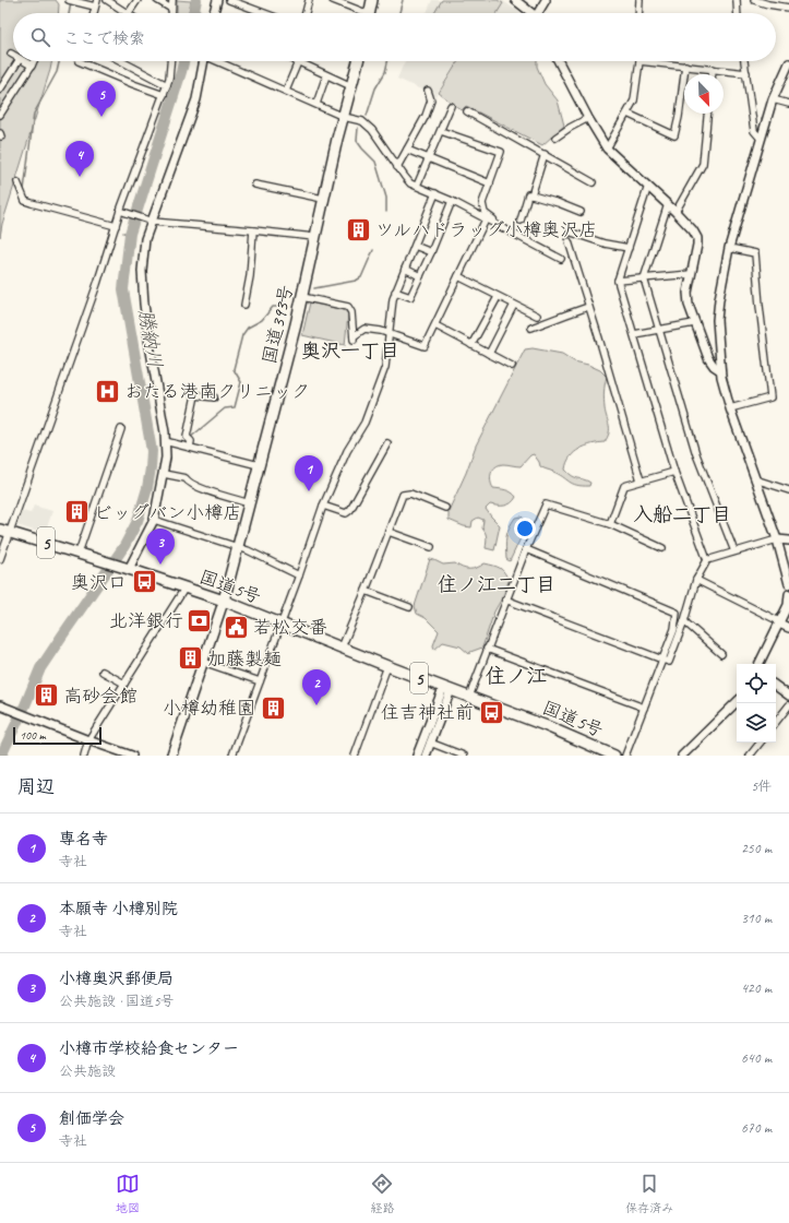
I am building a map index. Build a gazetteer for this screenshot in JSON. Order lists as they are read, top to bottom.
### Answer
{
  "streets": {
    "highway": ["国道393号", "5", "国道5号"]
  },
  "crossings": [
    ["国道393号", "国道5号"]
  ],
  "districts": [
    "奥沢一丁目",
    "入船二丁目",
    "住ノ江二丁目",
    "住ノ江"
  ],
  "water": ["勝納川"],
  "places": {
    "building": [
      "ツルハドラッグ小樽奥沢店",
      "ビッグバン小樽店",
      "加藤製麺",
      "高砂会館",
      "小樽幼稚園"
    ],
    "hospital": ["おたる港南クリニック"],
    "bus stop": ["奥沢口", "住吉神社前"],
    "bank": ["北洋銀行"],
    "public building": ["若松交番"]
  },
  "scale_bar": "100 m",
  "north": "bottom right",
  "page": {
    "search": "ここで検索",
    "pins": [
      "5",
      "4",
      "1",
      "3",
      "2"
    ],
    "scale": "100 m",
    "heading": ["周辺", "5件"],
    "list": [
      {
        "mark": "1",
        "name": "専名寺",
        "note": "寺社",
        "value": "250 m"
      },
      {
        "mark": "2",
        "name": "本願寺 小樽別院",
        "note": "寺社",
        "value": "310 m"
      },
      {
        "mark": "3",
        "name": "小樽奥沢郵便局",
        "note": "公共施設 · 国道5号",
        "value": "420 m"
      },
      {
        "mark": "4",
        "name": "小樽市学校給食センター",
        "note": "公共施設",
        "value": "640 m"
      },
      {
        "mark": "5",
        "name": "創価学会",
        "note": "寺社",
        "value": "670 m"
      }
    ],
    "nav": ["地図", "経路", "保存済み"]
  }
}
